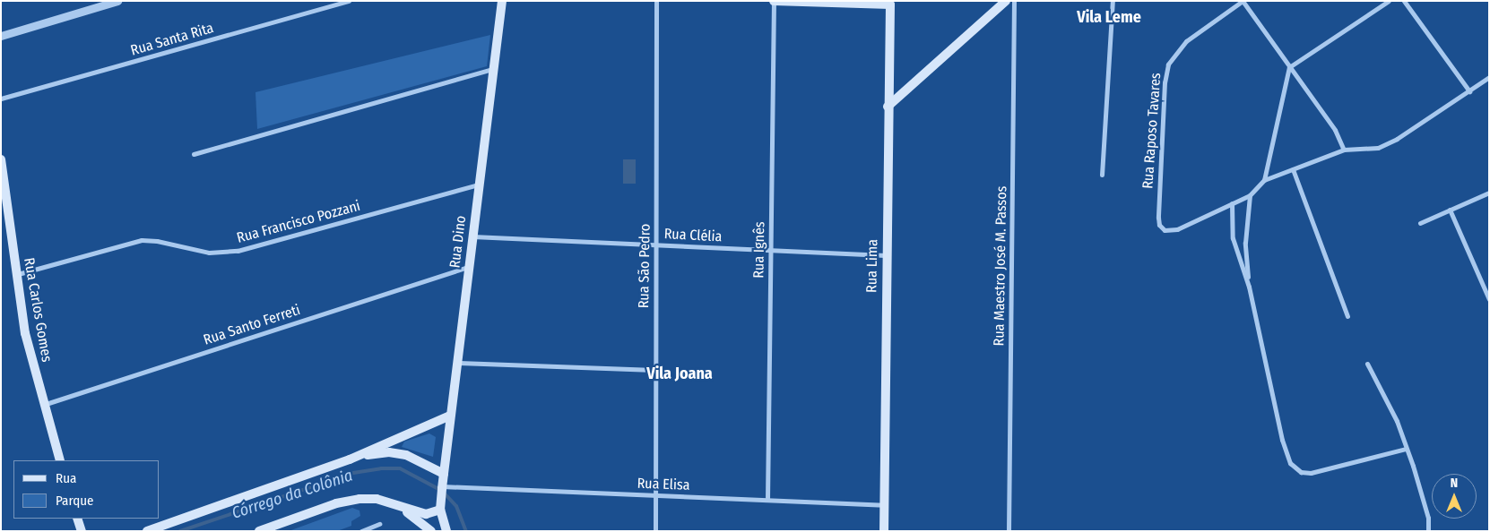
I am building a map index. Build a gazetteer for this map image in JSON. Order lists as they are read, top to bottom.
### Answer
{
  "streets": {
    "main road": ["Rua Dino", "Rua Lima", "Rua Carlos Gomes"],
    "street": [
      "Rua Santa Rita",
      "Rua Raposo Tavares",
      "Rua Francisco Pozzani",
      "Rua Clélia",
      "Rua Ignês",
      "Rua São Pedro",
      "Rua Maestro José M. Passos",
      "Rua Santo Ferreti",
      "Rua Elisa"
    ]
  },
  "crossings": [
    ["Rua Francisco Pozzani", "Rua Dino"],
    ["Rua Francisco Pozzani", "Rua Carlos Gomes"],
    ["Rua Clélia", "Rua Dino"],
    ["Rua Clélia", "Rua Ignês"],
    ["Rua Clélia", "Rua São Pedro"],
    ["Rua Clélia", "Rua Lima"],
    ["Rua Dino", "Rua Santo Ferreti"],
    ["Rua Dino", "Rua Elisa"],
    ["Rua Ignês", "Rua Elisa"],
    ["Rua São Pedro", "Rua Elisa"],
    ["Rua Lima", "Rua Elisa"],
    ["Rua Carlos Gomes", "Rua Santo Ferreti"]
  ],
  "districts": ["Vila Leme", "Vila Joana"],
  "water": ["Córrego da Colônia"],
  "legend": ["Rua", "Parque"],
  "north": "top"
}
